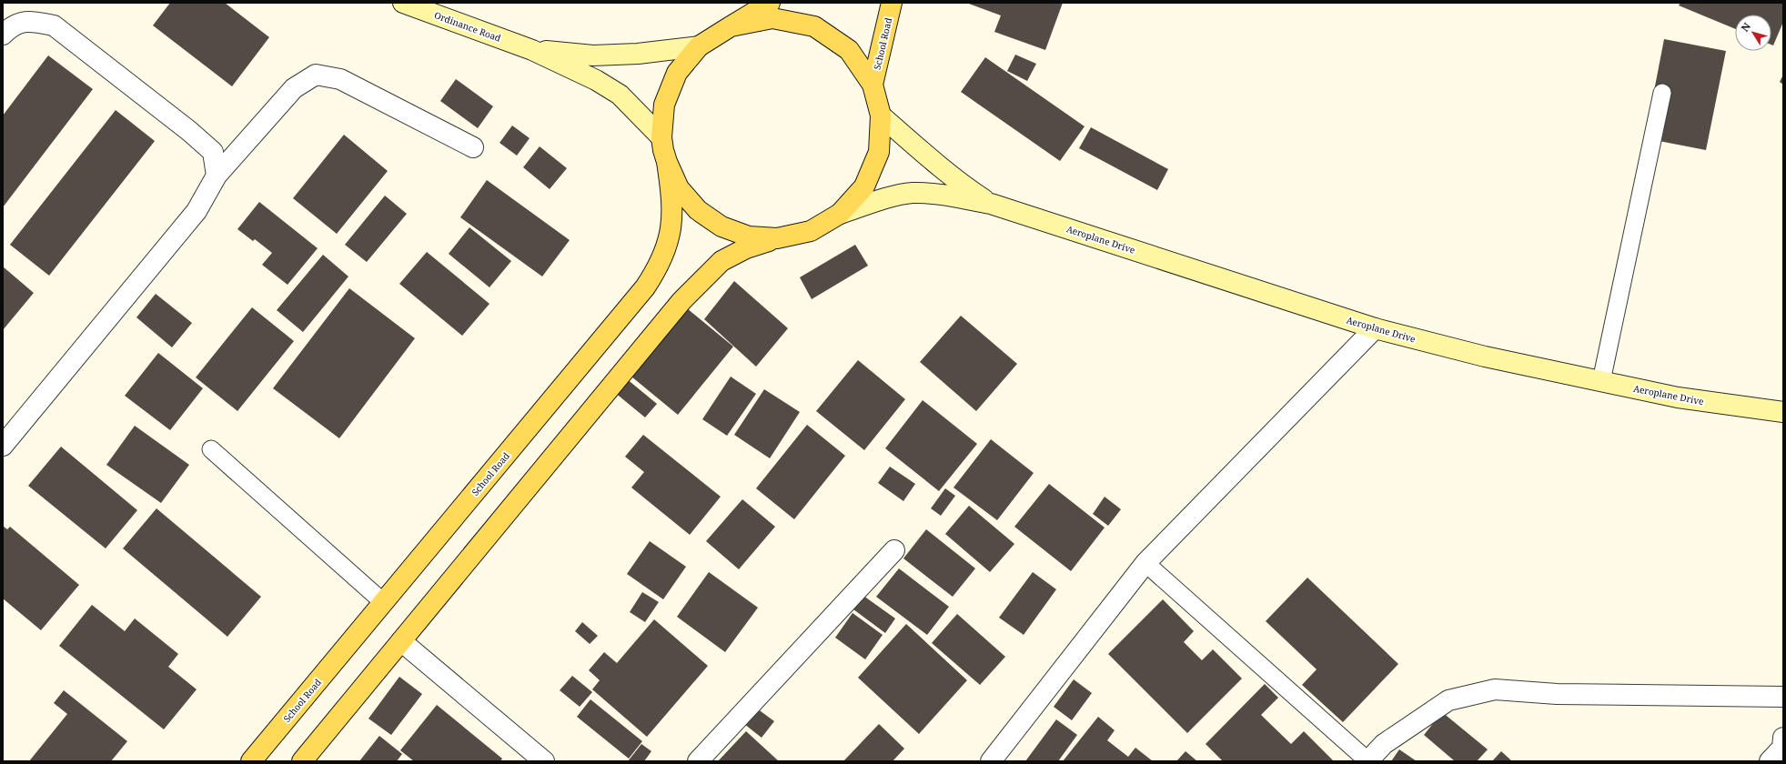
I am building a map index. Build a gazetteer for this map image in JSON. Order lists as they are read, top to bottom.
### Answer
{
  "streets": {
    "main road": ["School Road"],
    "street": ["Ordinance Road", "Aeroplane Drive"]
  },
  "north": "top left"
}
